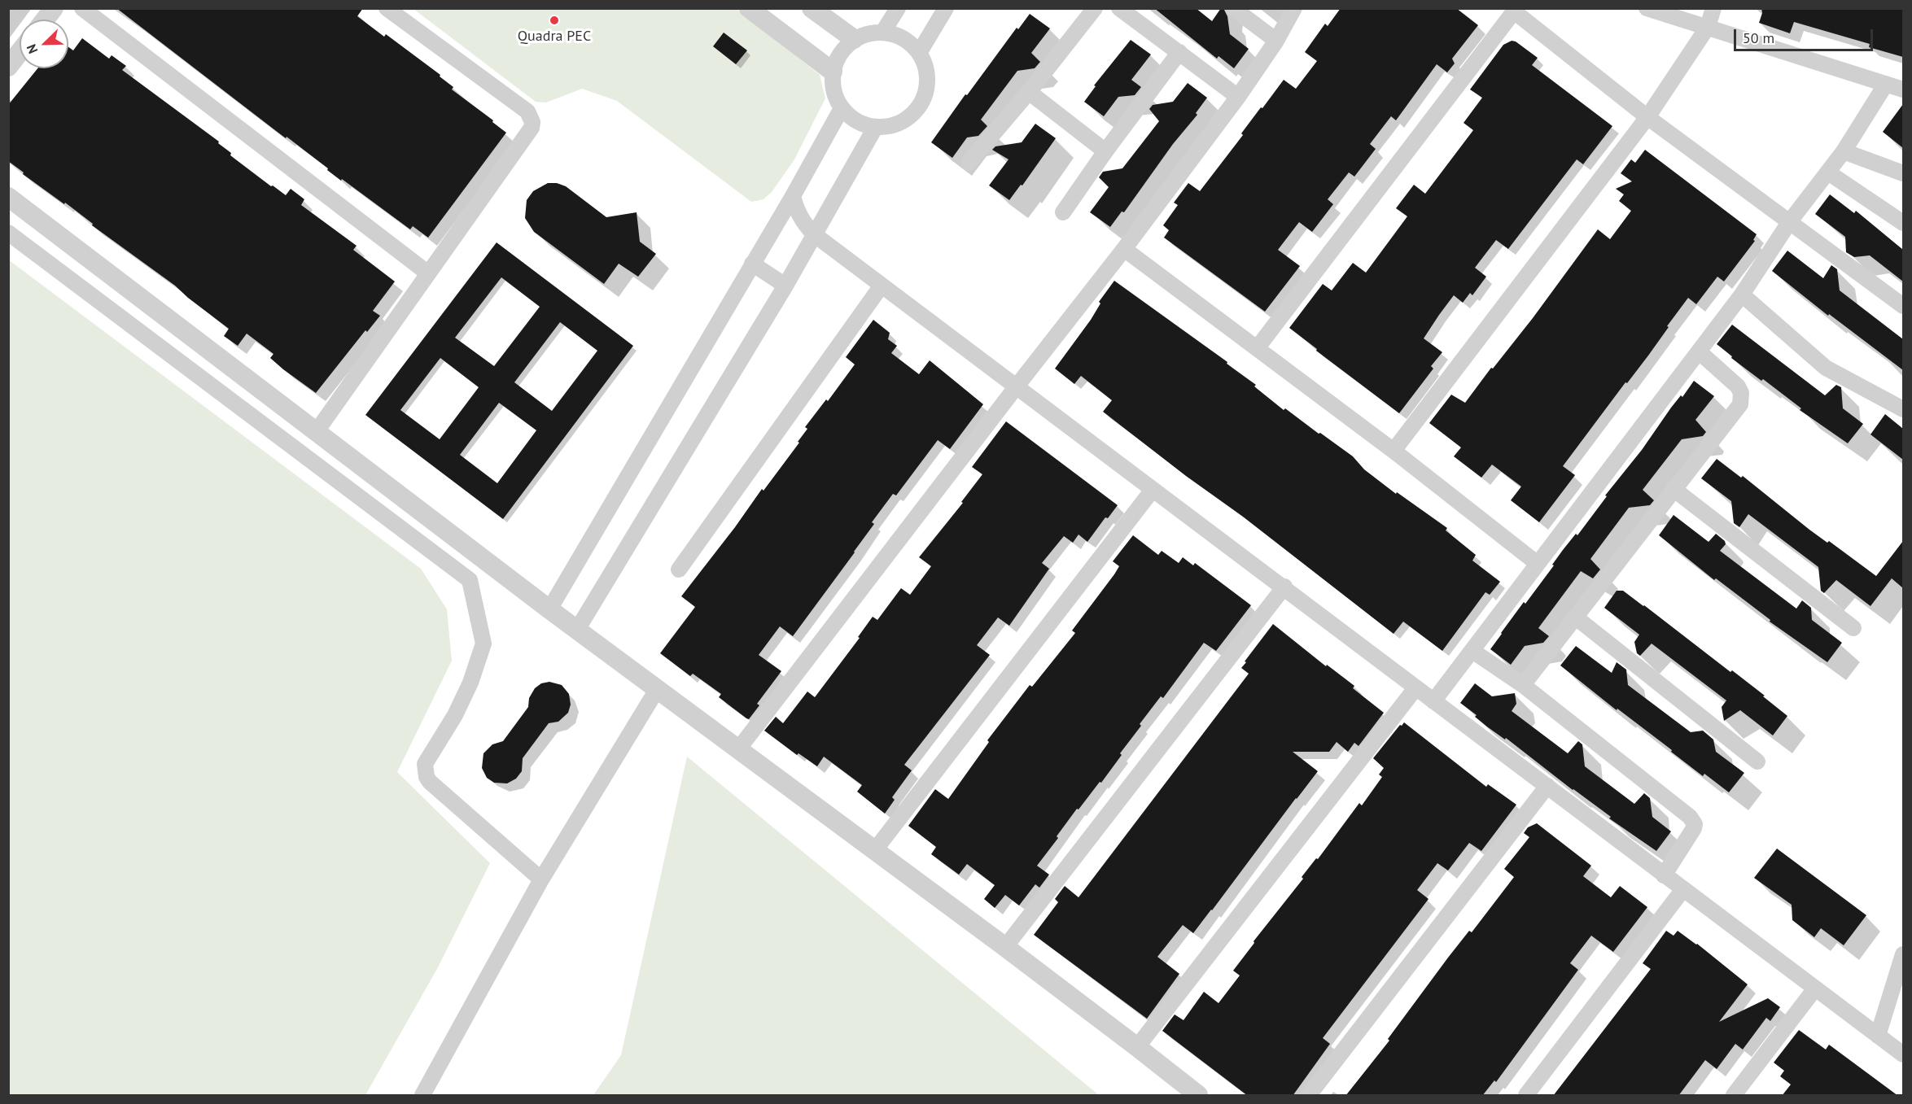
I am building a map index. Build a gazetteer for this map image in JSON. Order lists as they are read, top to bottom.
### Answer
{
  "places": ["Quadra PEC"],
  "scale_bar": "50 m",
  "north": "bottom left"
}
